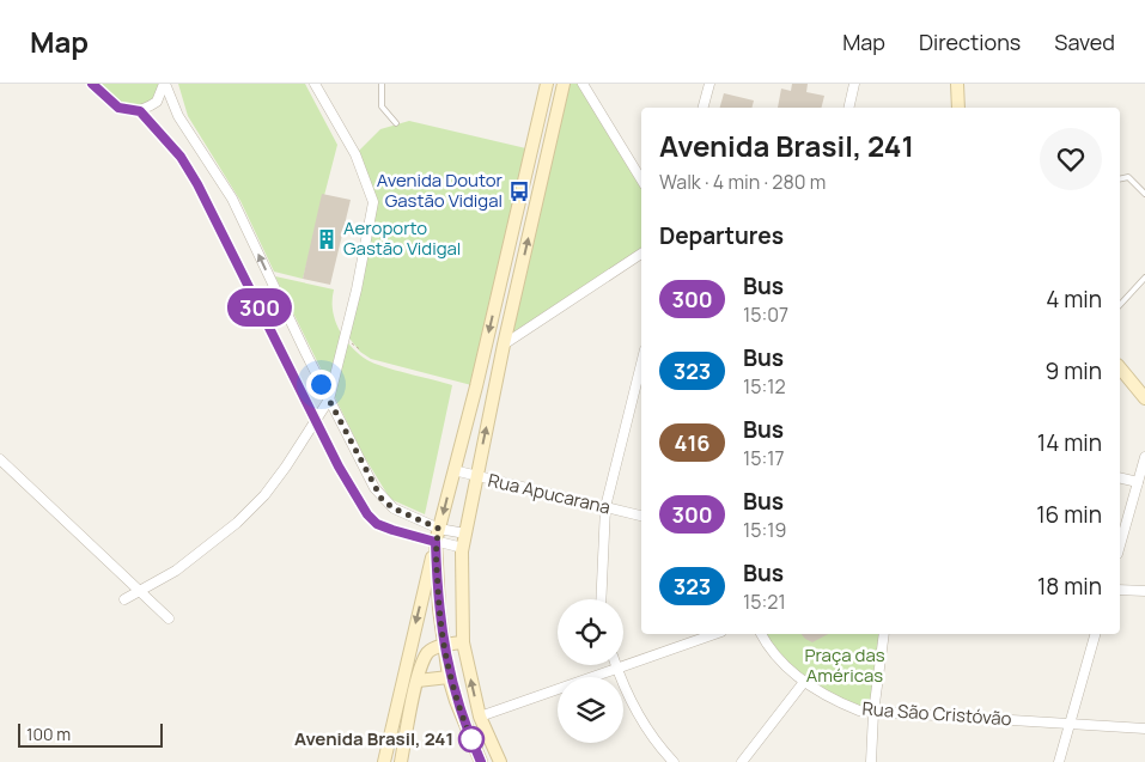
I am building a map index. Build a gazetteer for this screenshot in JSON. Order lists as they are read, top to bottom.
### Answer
{
  "streets": {
    "street": ["Rua Apucarana", "Rua São Cristóvão"]
  },
  "parks": ["Praça das Américas"],
  "places": {
    "bus stop": ["Avenida Doutor Gastão Vidigal"],
    "building": ["Aeroporto Gastão Vidigal"],
    "other": ["Avenida Brasil, 241"]
  },
  "lines": ["bus line 300"],
  "scale_bar": "100 m",
  "page": {
    "header": "Map",
    "nav": ["Map", "Directions", "Saved"],
    "on_map": "300",
    "heading": [
      ["Avenida Brasil, 241", "Walk · 4 min · 280 m"],
      "Departures"
    ],
    "list": [
      {
        "mark": "300",
        "name": "Bus",
        "note": "15:07",
        "value": "4 min"
      },
      {
        "mark": "323",
        "name": "Bus",
        "note": "15:12",
        "value": "9 min"
      },
      {
        "mark": "416",
        "name": "Bus",
        "note": "15:17",
        "value": "14 min"
      },
      {
        "mark": "300",
        "name": "Bus",
        "note": "15:19",
        "value": "16 min"
      },
      {
        "mark": "323",
        "name": "Bus",
        "note": "15:21",
        "value": "18 min"
      }
    ],
    "scale": "100 m"
  }
}
